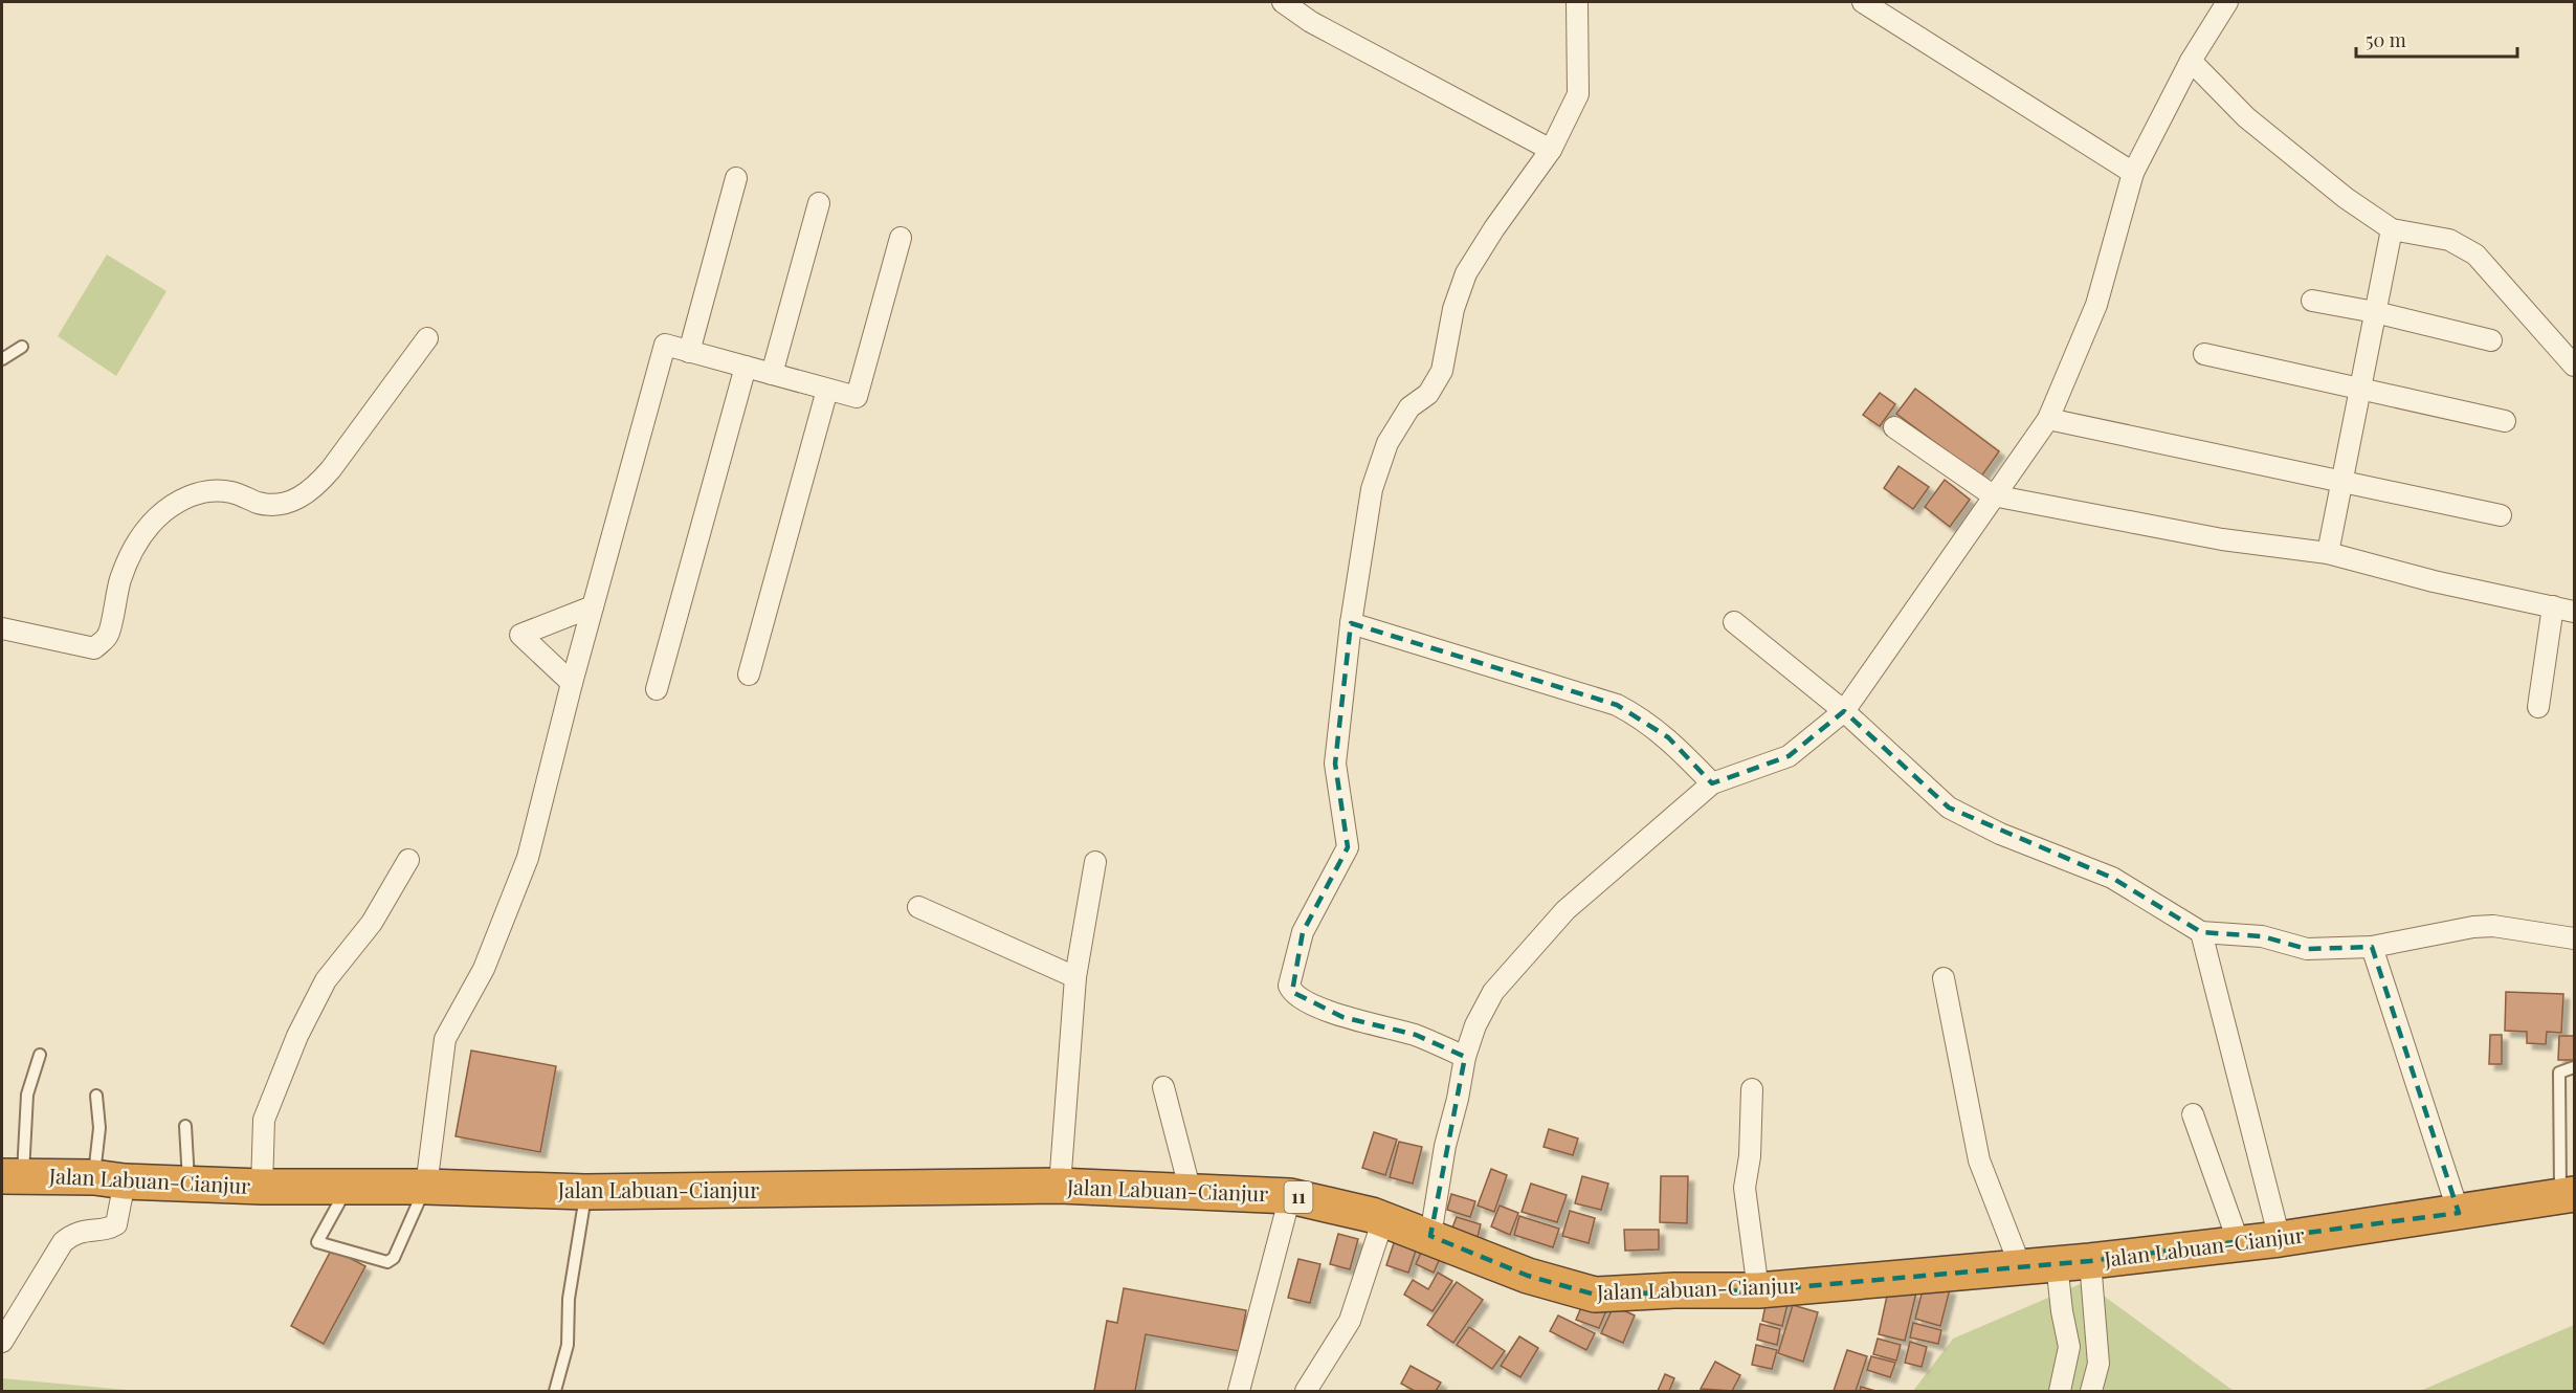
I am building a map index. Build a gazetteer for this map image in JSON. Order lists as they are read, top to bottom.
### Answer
{
  "streets": {
    "highway": ["Jalan Labuan-Cianjur", "11"]
  },
  "scale_bar": "50 m"
}
